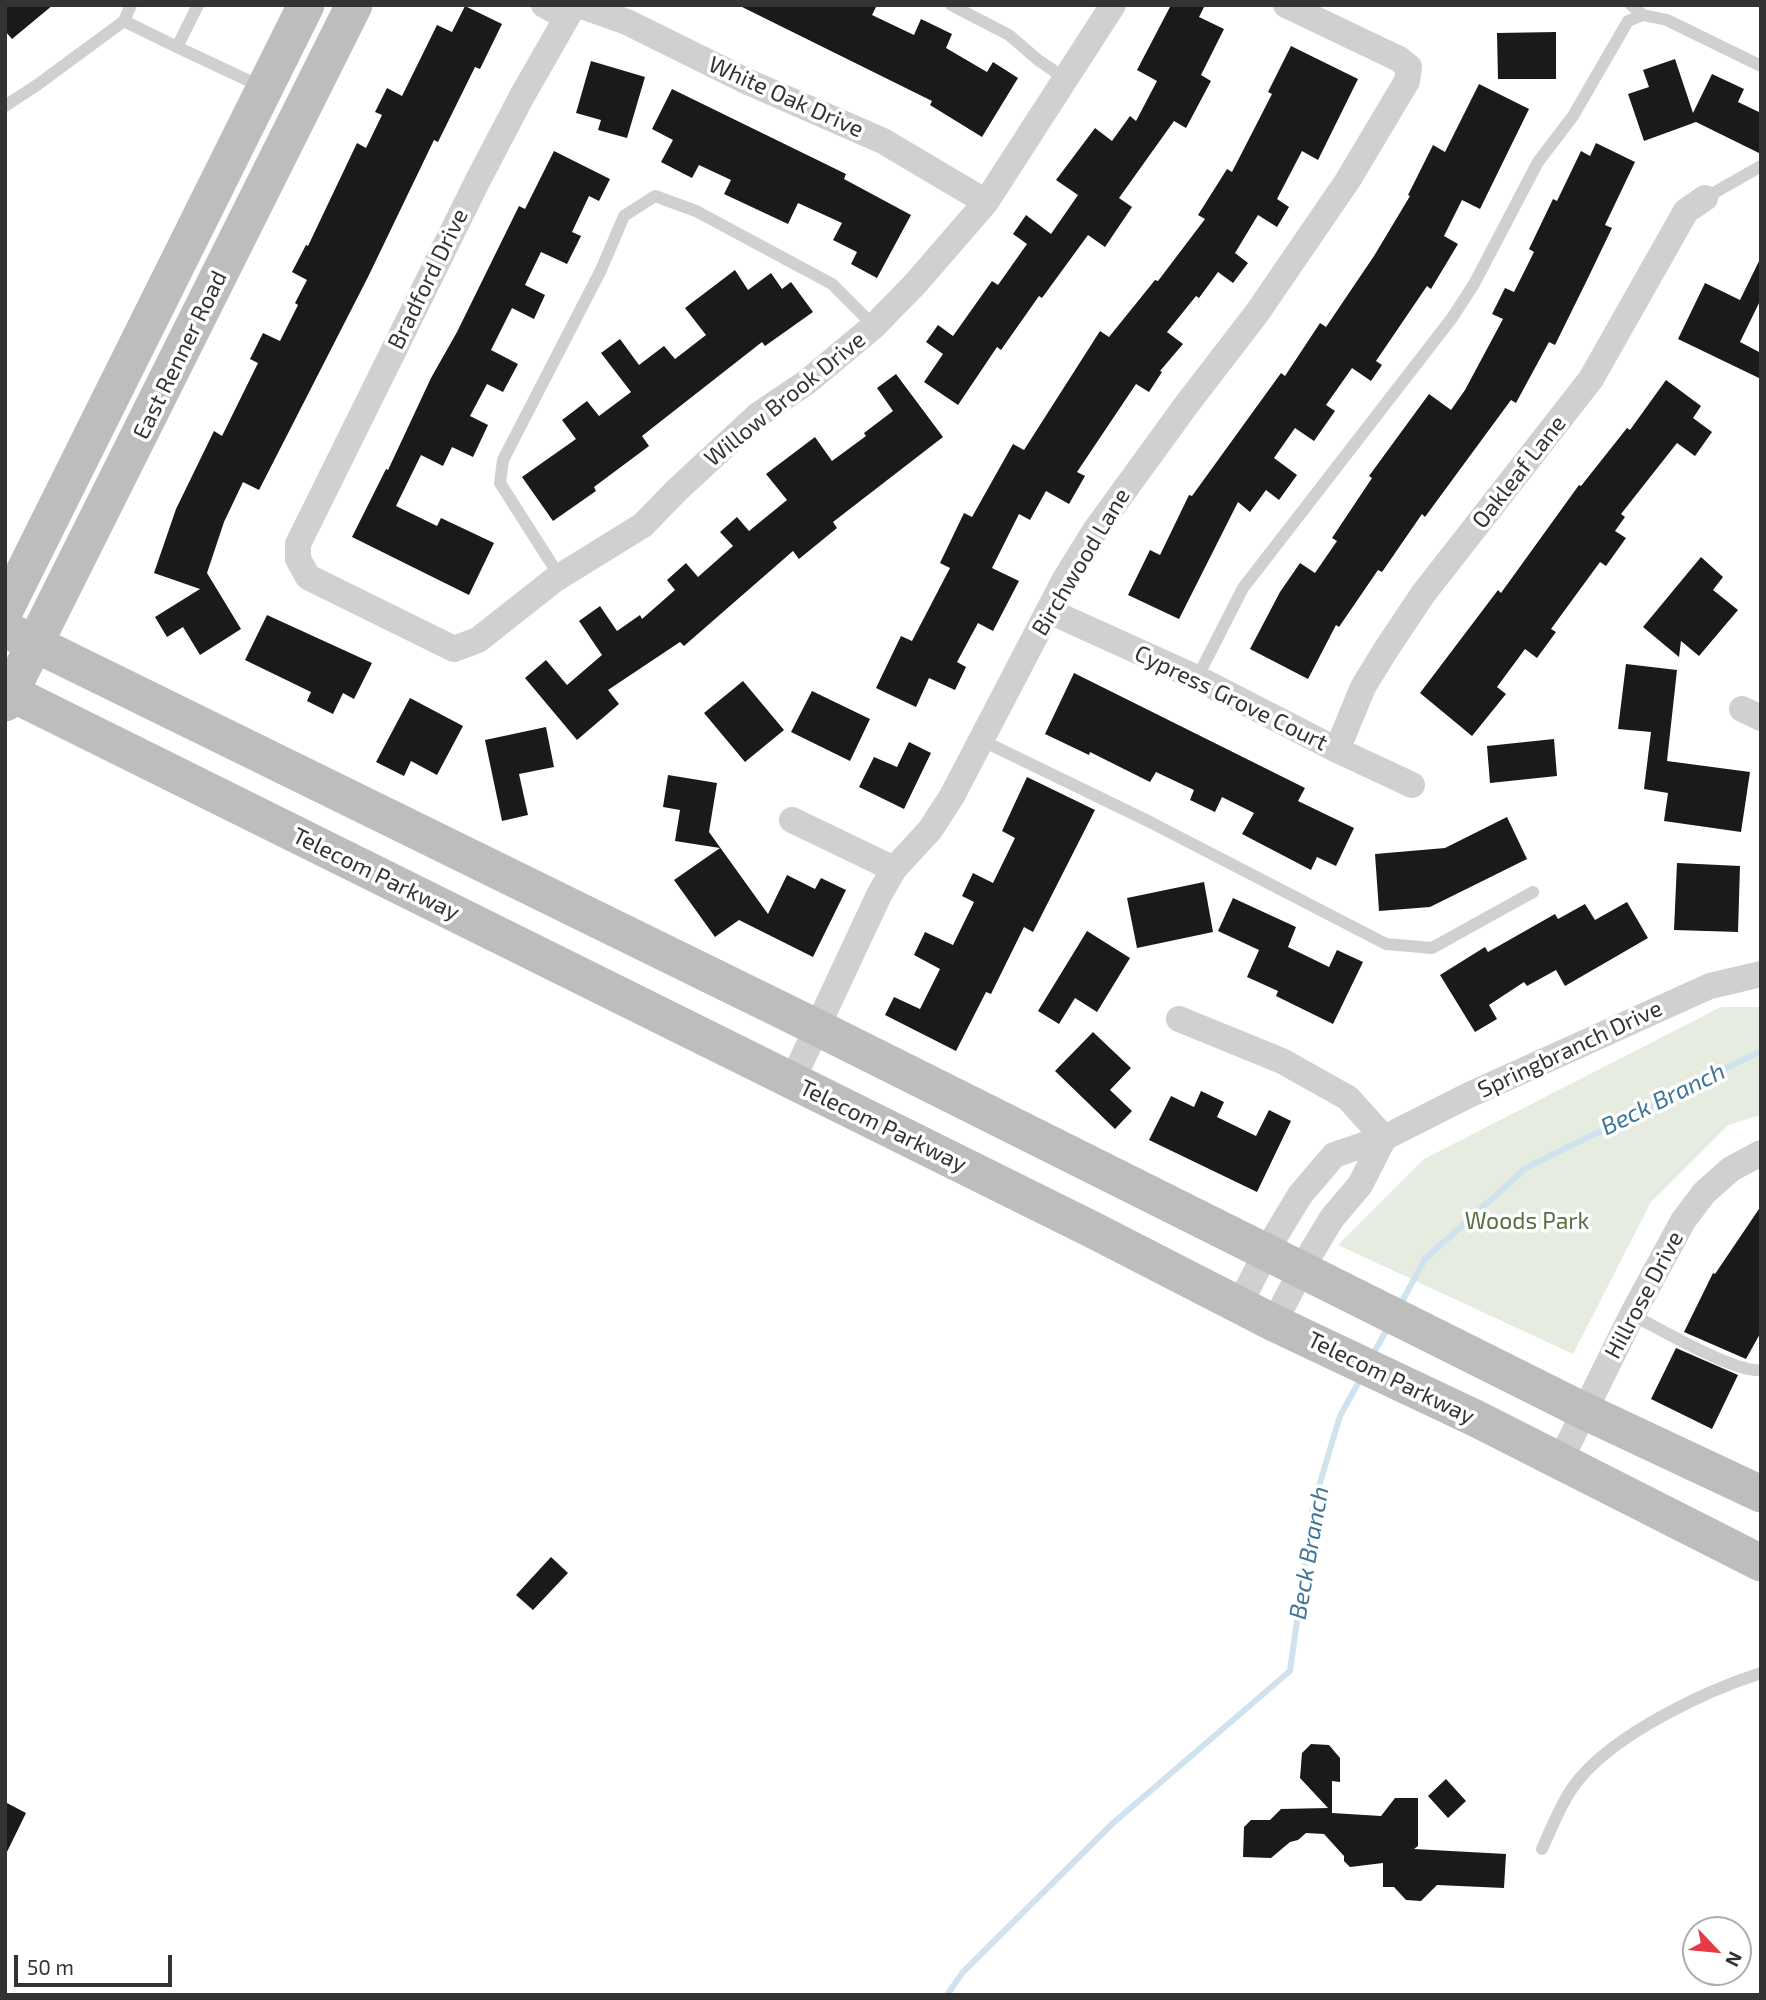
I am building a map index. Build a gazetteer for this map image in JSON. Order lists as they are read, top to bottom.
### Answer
{
  "streets": {
    "street": [
      "White Oak Drive",
      "Bradford Drive",
      "East Renner Road",
      "Willow Brook Drive",
      "Oakleaf Lane",
      "Birchwood Lane",
      "Cypress Grove Court",
      "Telecom Parkway",
      "Springbranch Drive",
      "Hillrose Drive"
    ]
  },
  "crossings": [
    ["White Oak Drive", "Bradford Drive"],
    ["White Oak Drive", "Willow Brook Drive"],
    ["Bradford Drive", "Willow Brook Drive"],
    ["East Renner Road", "Telecom Parkway"],
    ["Oakleaf Lane", "Cypress Grove Court"],
    ["Birchwood Lane", "Cypress Grove Court"],
    ["Birchwood Lane", "Telecom Parkway"],
    ["Telecom Parkway", "Springbranch Drive"],
    ["Telecom Parkway", "Hillrose Drive"]
  ],
  "water": ["Beck Branch"],
  "parks": ["Woods Park"],
  "scale_bar": "50 m",
  "north": "bottom right"
}
